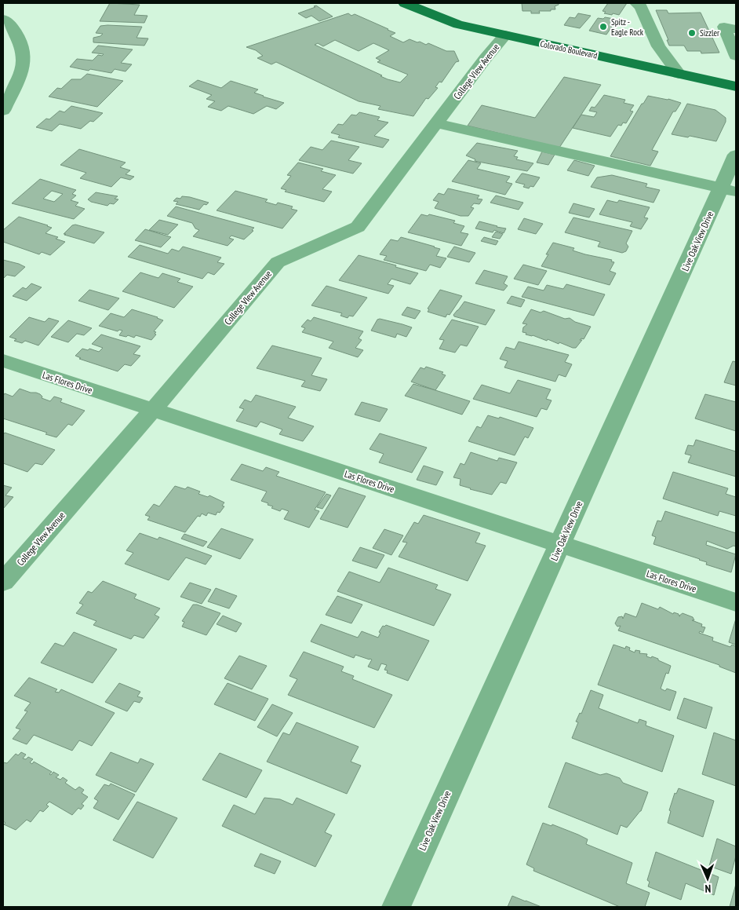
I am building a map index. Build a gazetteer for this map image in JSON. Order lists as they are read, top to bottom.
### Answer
{
  "streets": {
    "main road": ["Colorado Boulevard"],
    "street": ["College VIew Avenue", "Live Oak View Drive", "Las Flores Drive"]
  },
  "crossings": [
    ["Colorado Boulevard", "College VIew Avenue"],
    ["College VIew Avenue", "Las Flores Drive"],
    ["Live Oak View Drive", "Las Flores Drive"]
  ],
  "places": ["Spitz - Eagle Rock", "Sizzler"],
  "north": "bottom"
}
